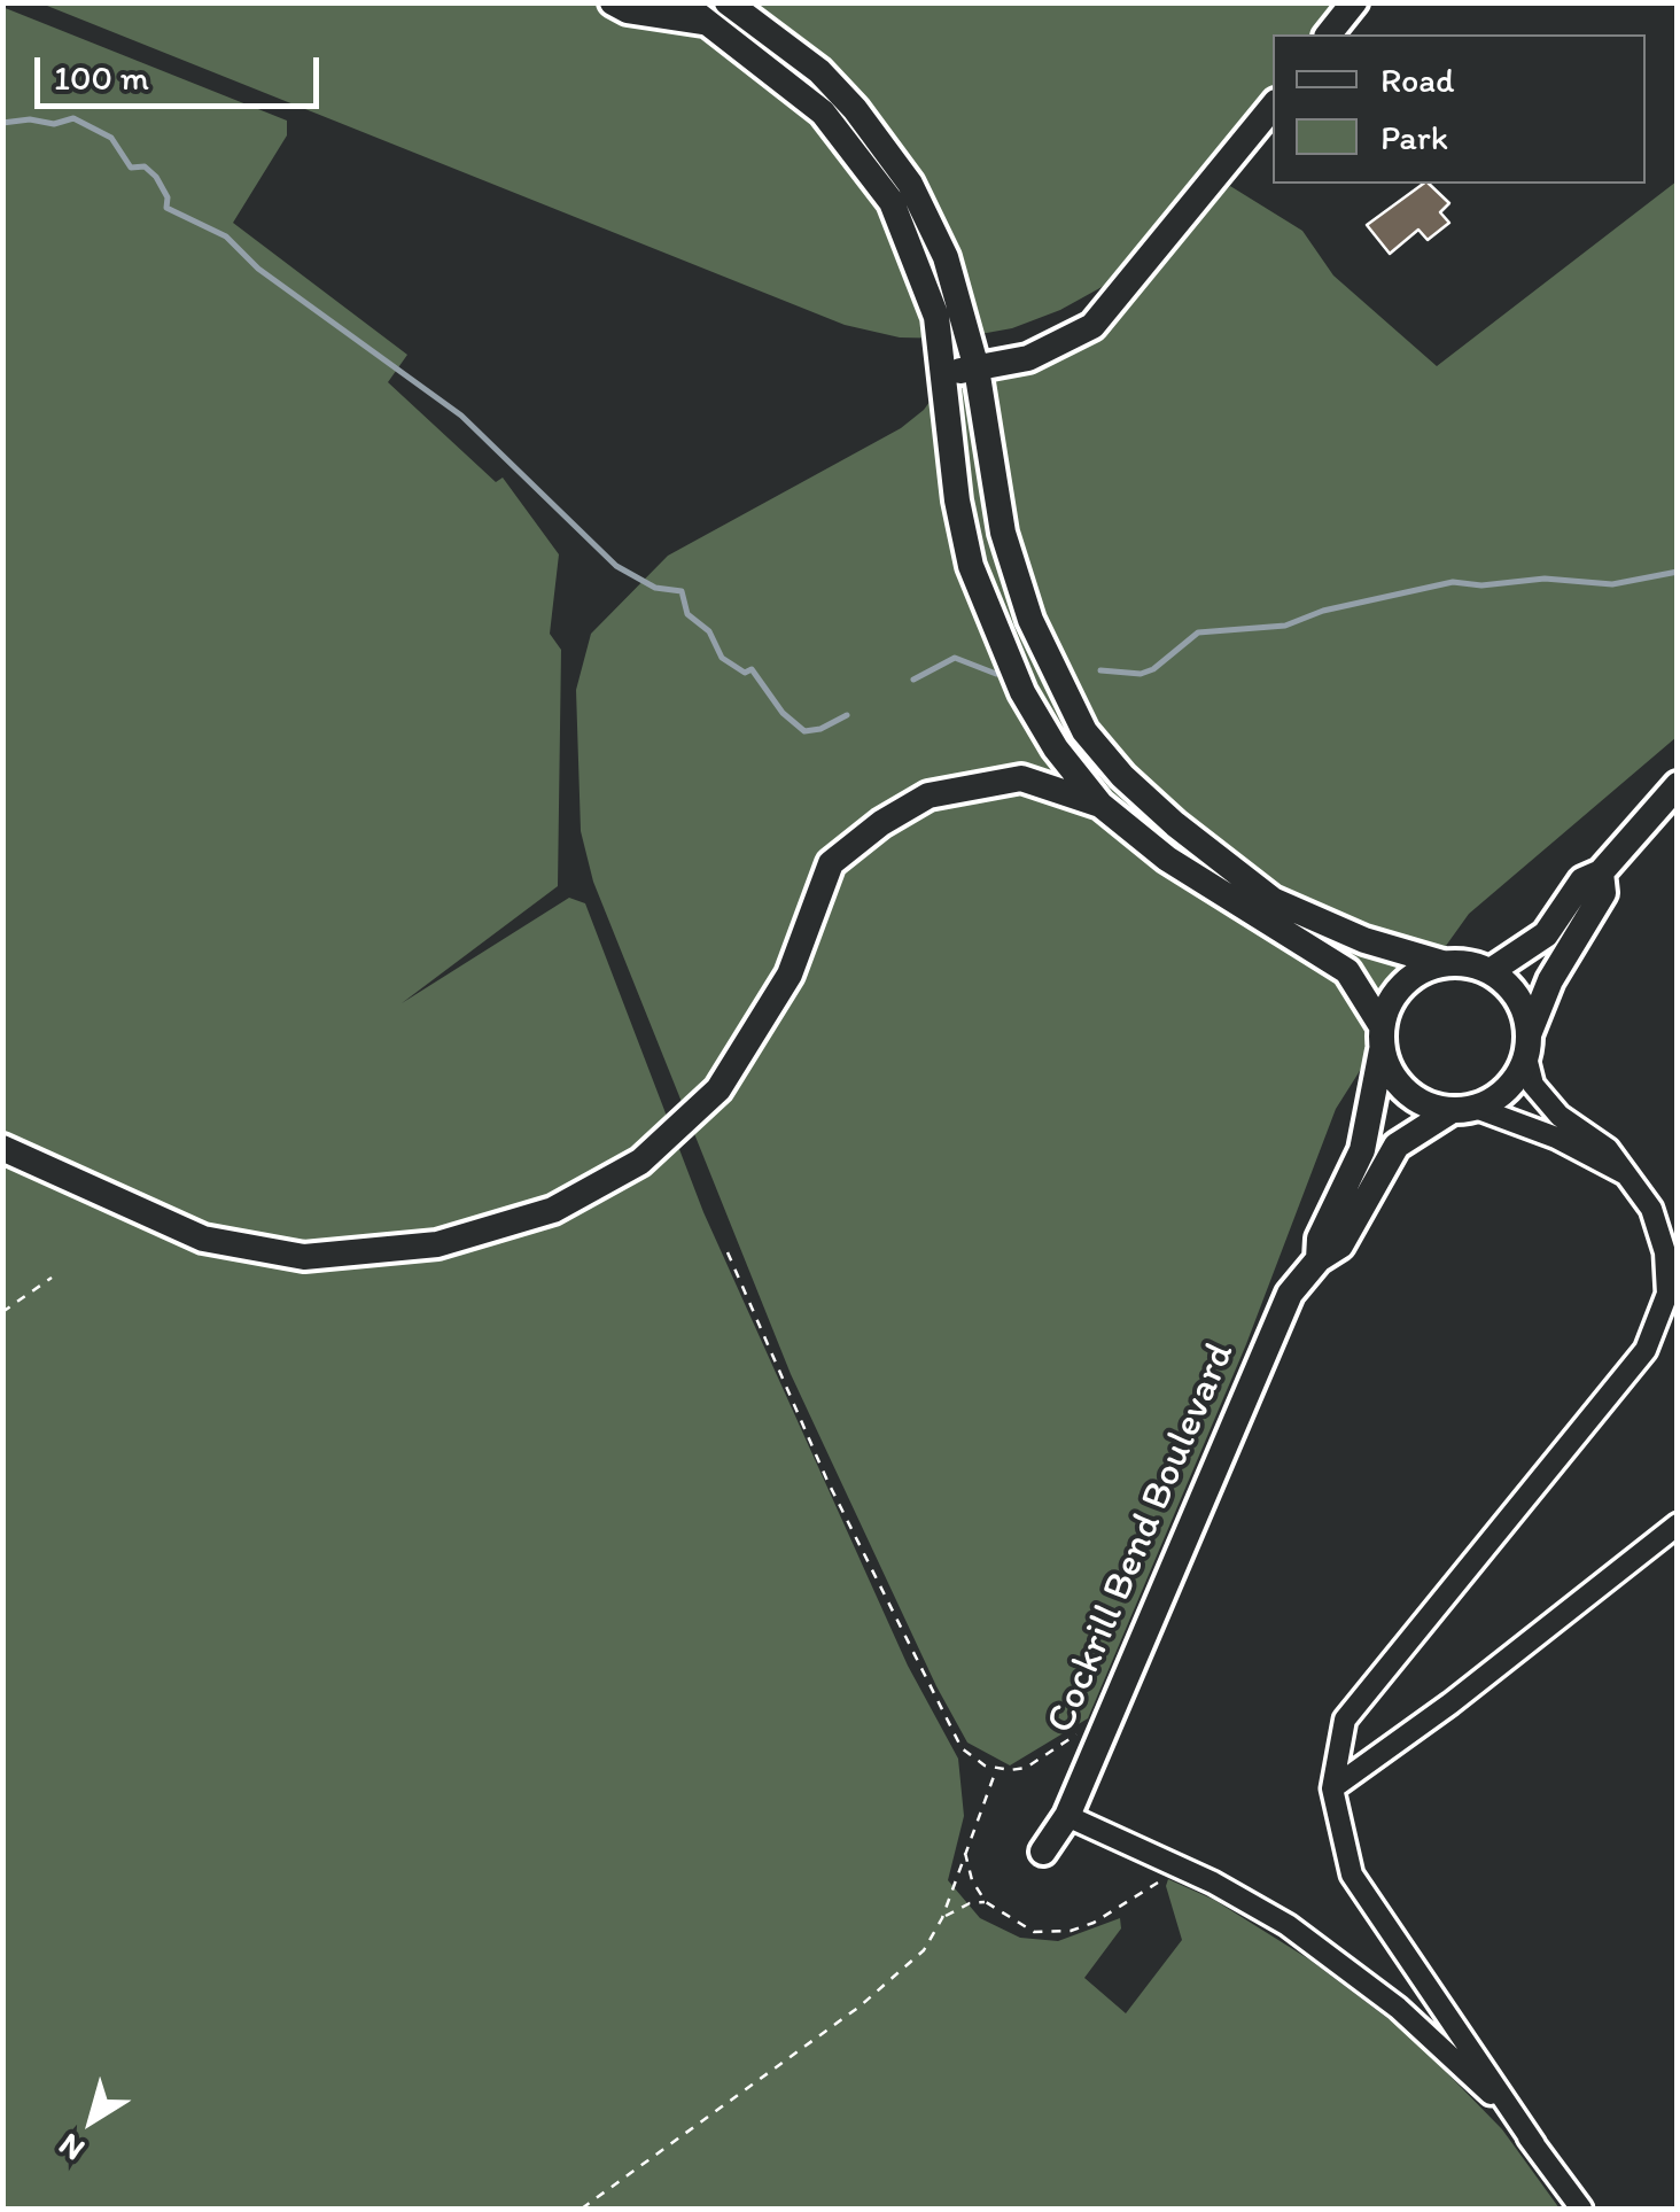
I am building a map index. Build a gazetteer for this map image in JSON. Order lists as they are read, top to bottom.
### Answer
{
  "streets": {
    "street": ["Cockrill Bend Boulevard"]
  },
  "legend": ["Road", "Park"],
  "scale_bar": "100 m",
  "north": "bottom left"
}
